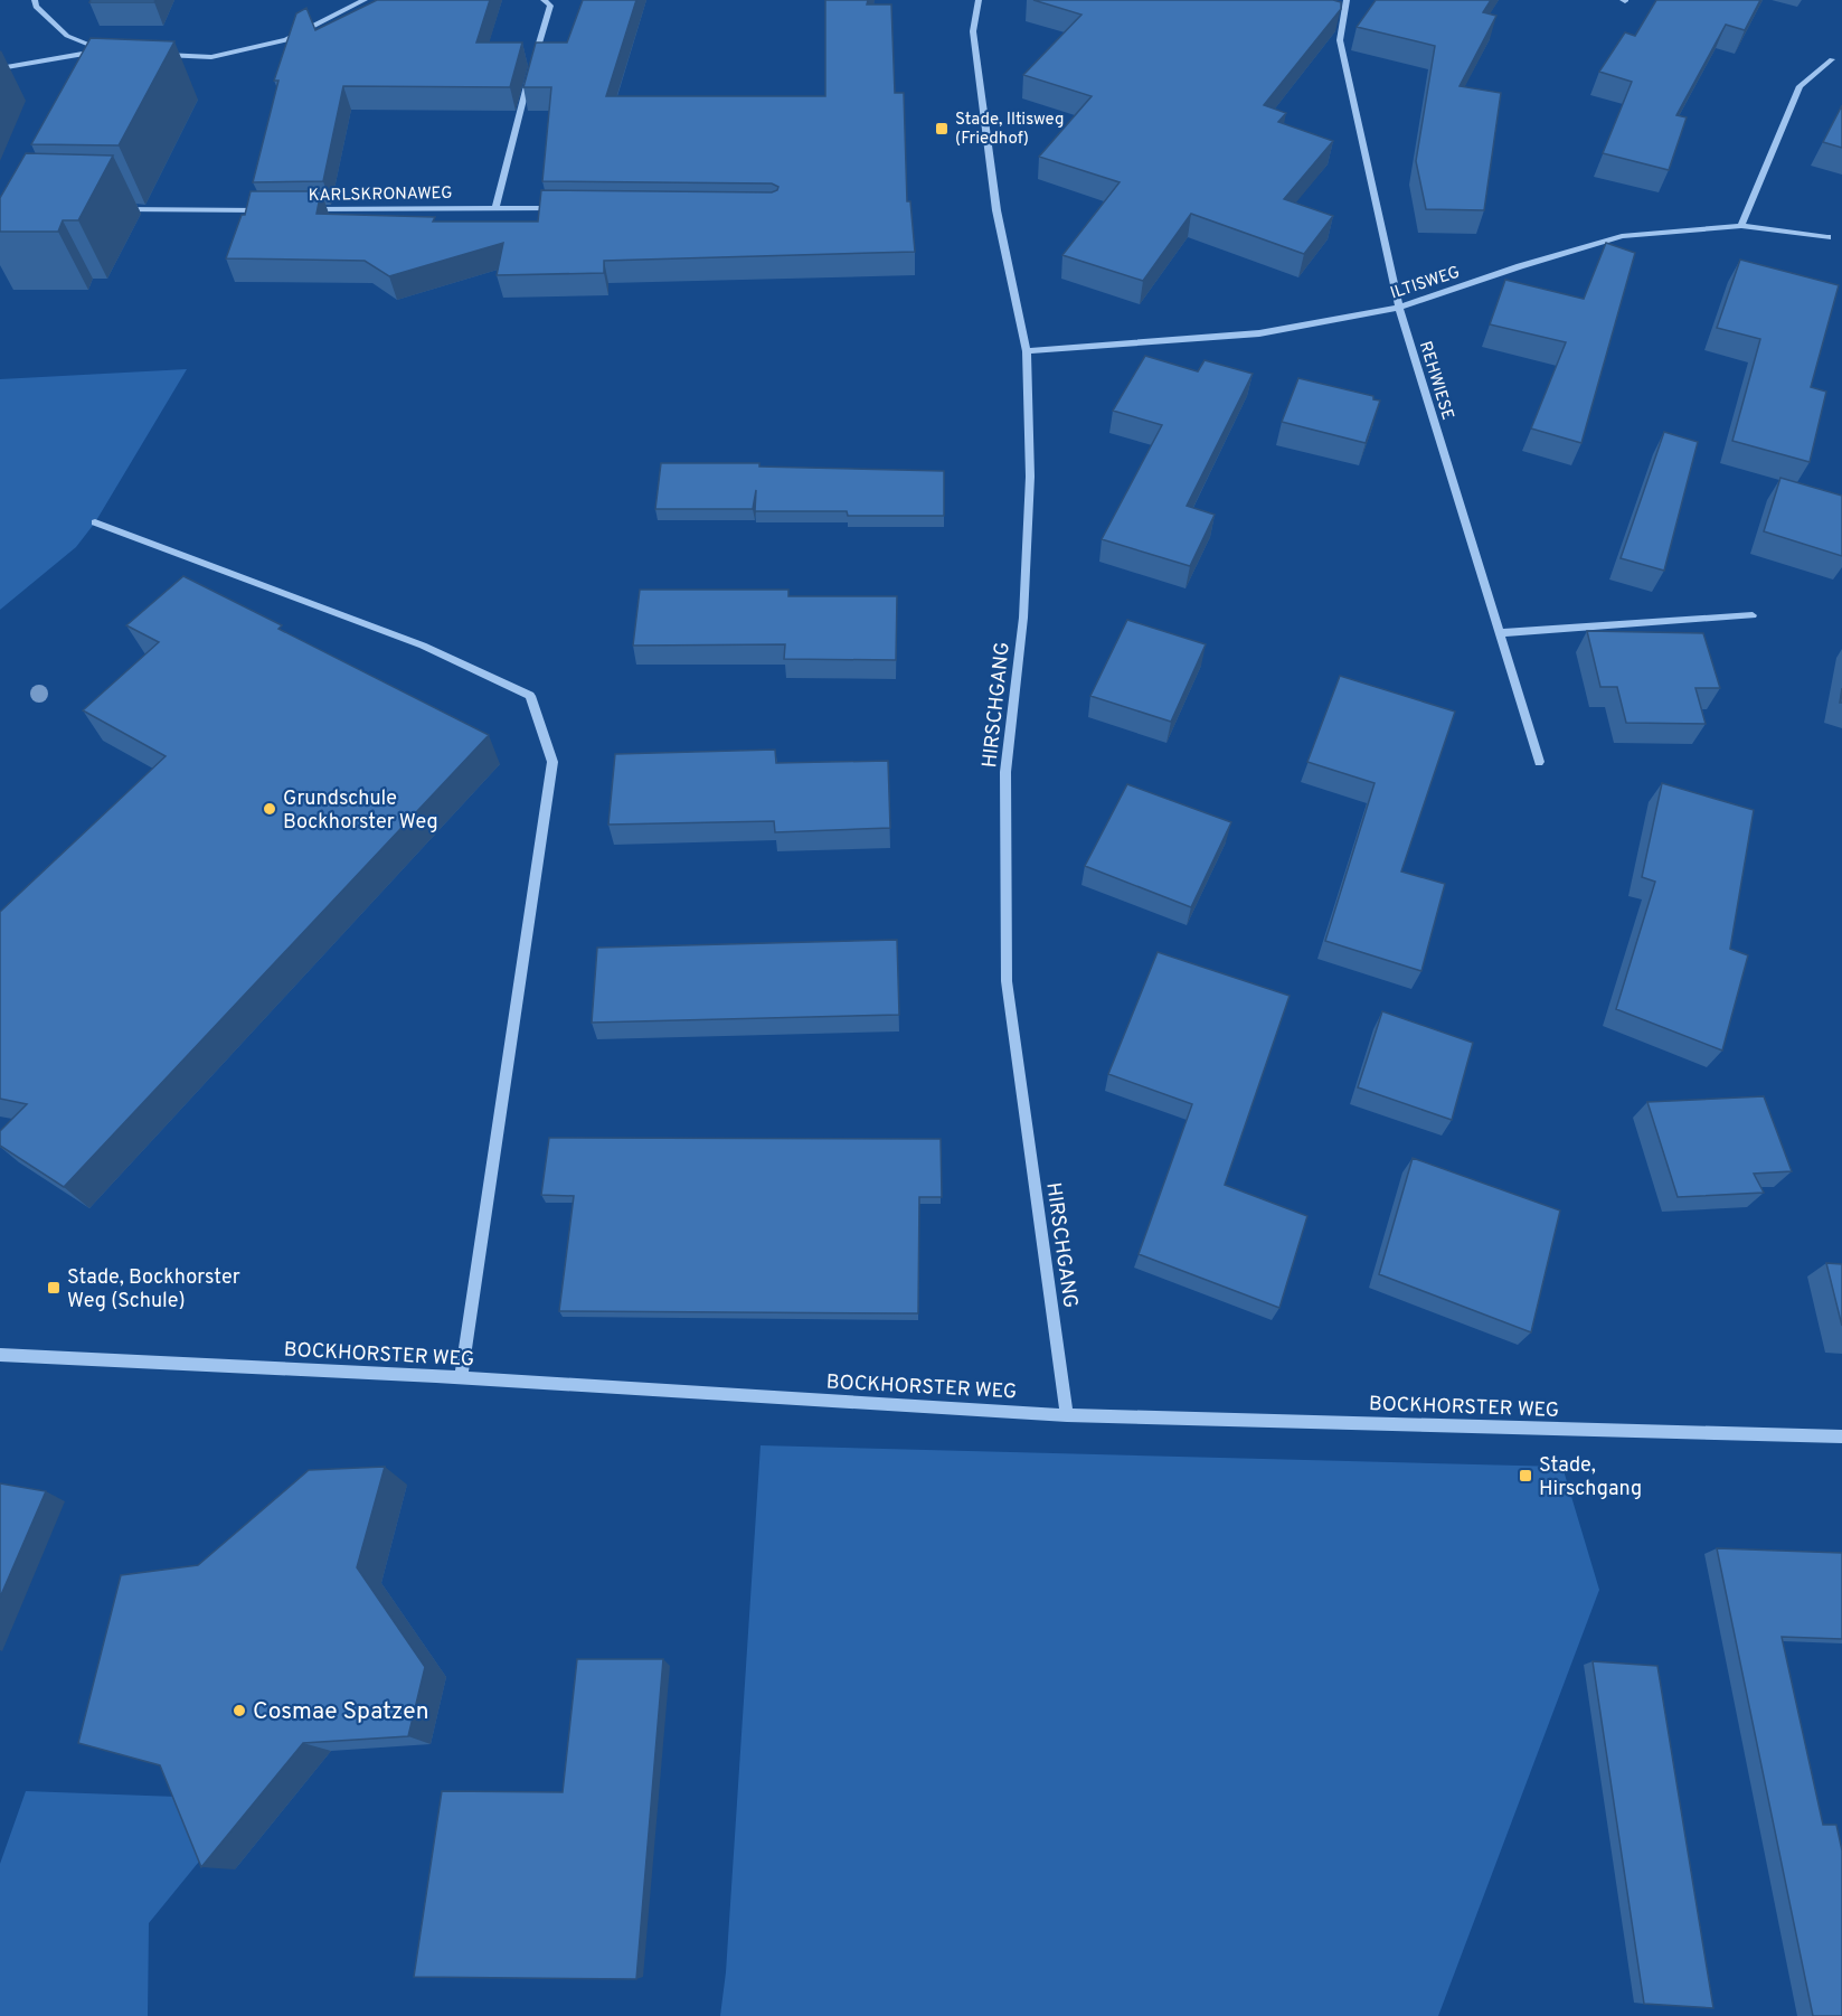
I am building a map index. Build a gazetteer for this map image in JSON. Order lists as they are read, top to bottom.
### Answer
{
  "streets": {
    "street": [
      "KARLSKRONAWEG",
      "ILTISWEG",
      "REHWIESE",
      "HIRSCHGANG",
      "BOCKHORSTER WEG"
    ]
  },
  "crossings": [
    ["ILTISWEG", "REHWIESE"],
    ["ILTISWEG", "HIRSCHGANG"],
    ["HIRSCHGANG", "BOCKHORSTER WEG"]
  ],
  "places": {
    "transit": ["Stade, Iltisweg (Friedhof)", "Stade, Bockhorster Weg (Schule)", "Stade, Hirschgang"],
    "other": ["Grundschule Bockhorster Weg", "Cosmae Spatzen"]
  }
}
